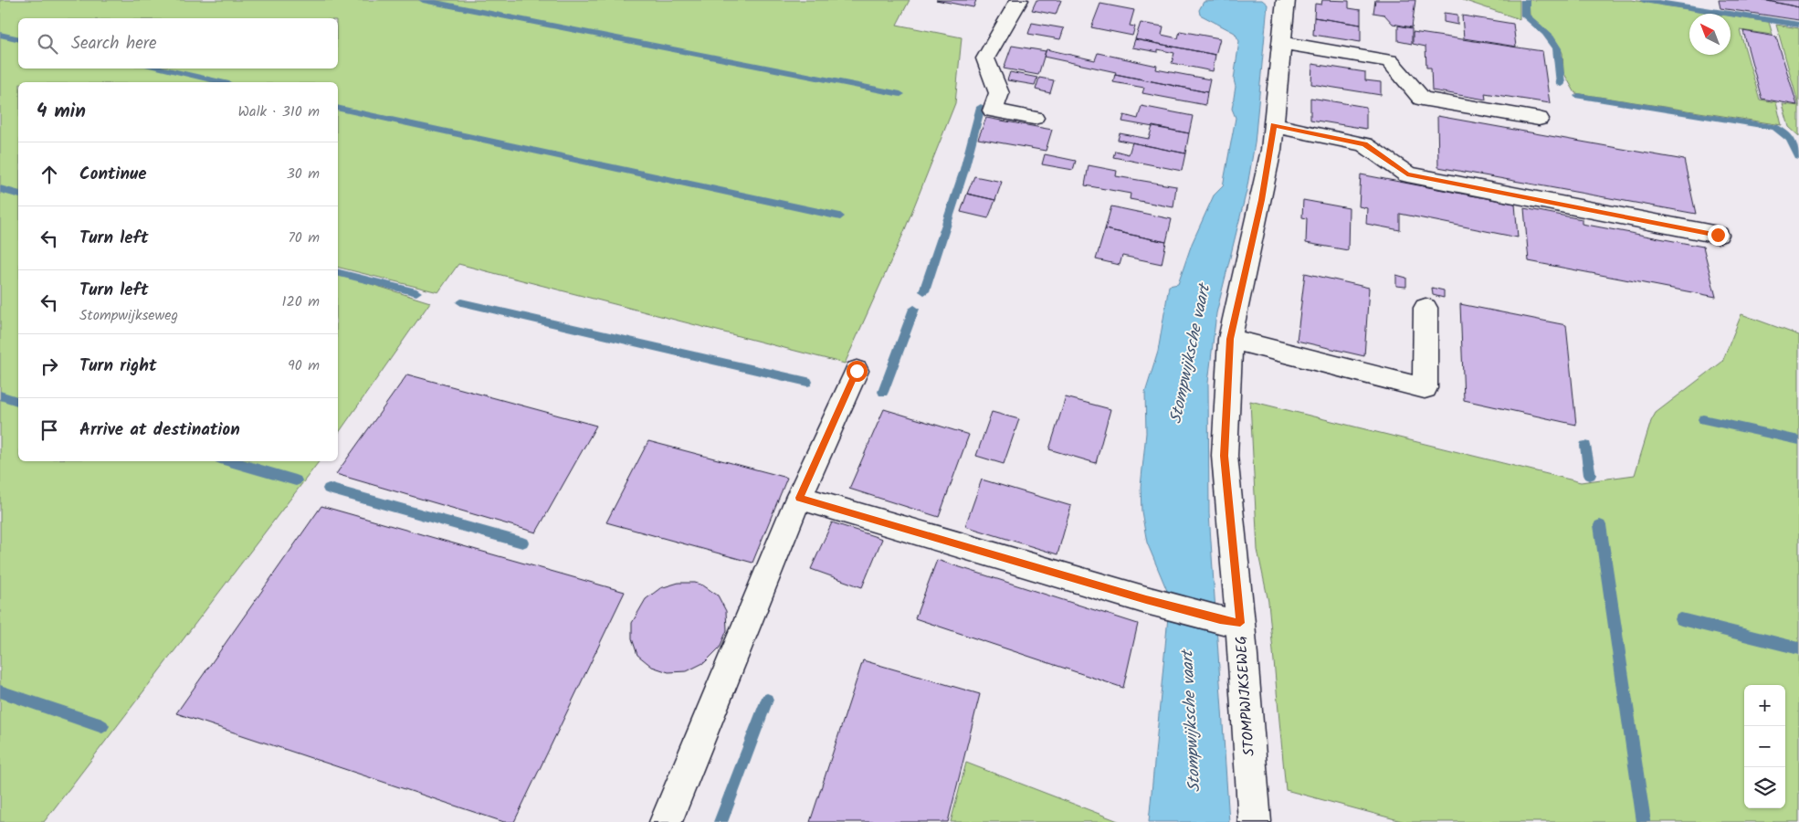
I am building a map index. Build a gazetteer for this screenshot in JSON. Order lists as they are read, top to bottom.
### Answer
{
  "streets": {
    "street": ["STOMPWIJKSEWEG"]
  },
  "water": ["Stompwijksche vaart"],
  "north": "top left",
  "page": {
    "search": "Search here",
    "heading": ["4 min", "Walk · 310 m"],
    "list": [
      ["Continue", "30 m"],
      ["Turn left", "70 m"],
      ["Turn left", "Stompwijkseweg", "120 m"],
      ["Turn right", "90 m"],
      "Arrive at destination"
    ],
    "map_buttons": ["+", "−"]
  }
}
